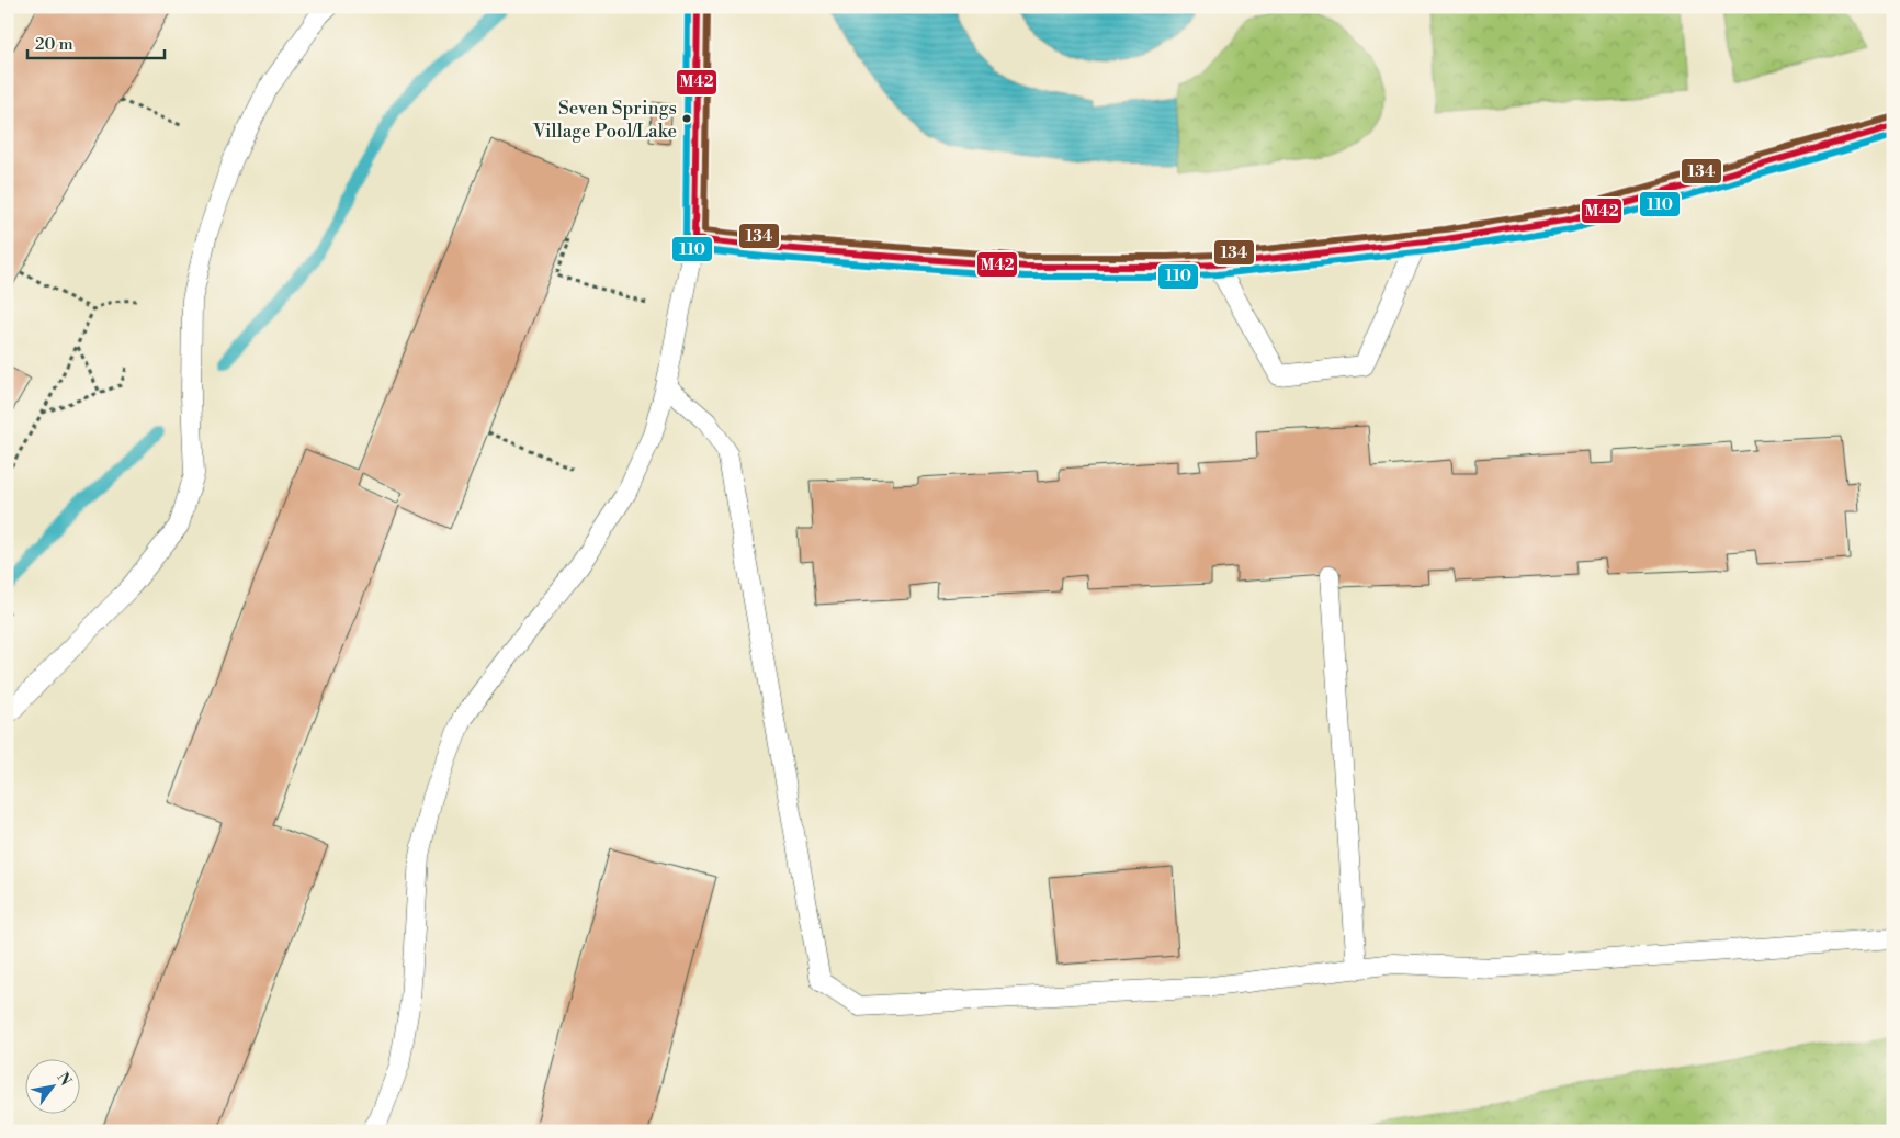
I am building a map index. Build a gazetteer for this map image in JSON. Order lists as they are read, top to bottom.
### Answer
{
  "places": ["Seven Springs Village Pool/Lake"],
  "lines": ["transit line M42", "transit line 134", "transit line 110"],
  "scale_bar": "20 m",
  "north": "top right"
}
